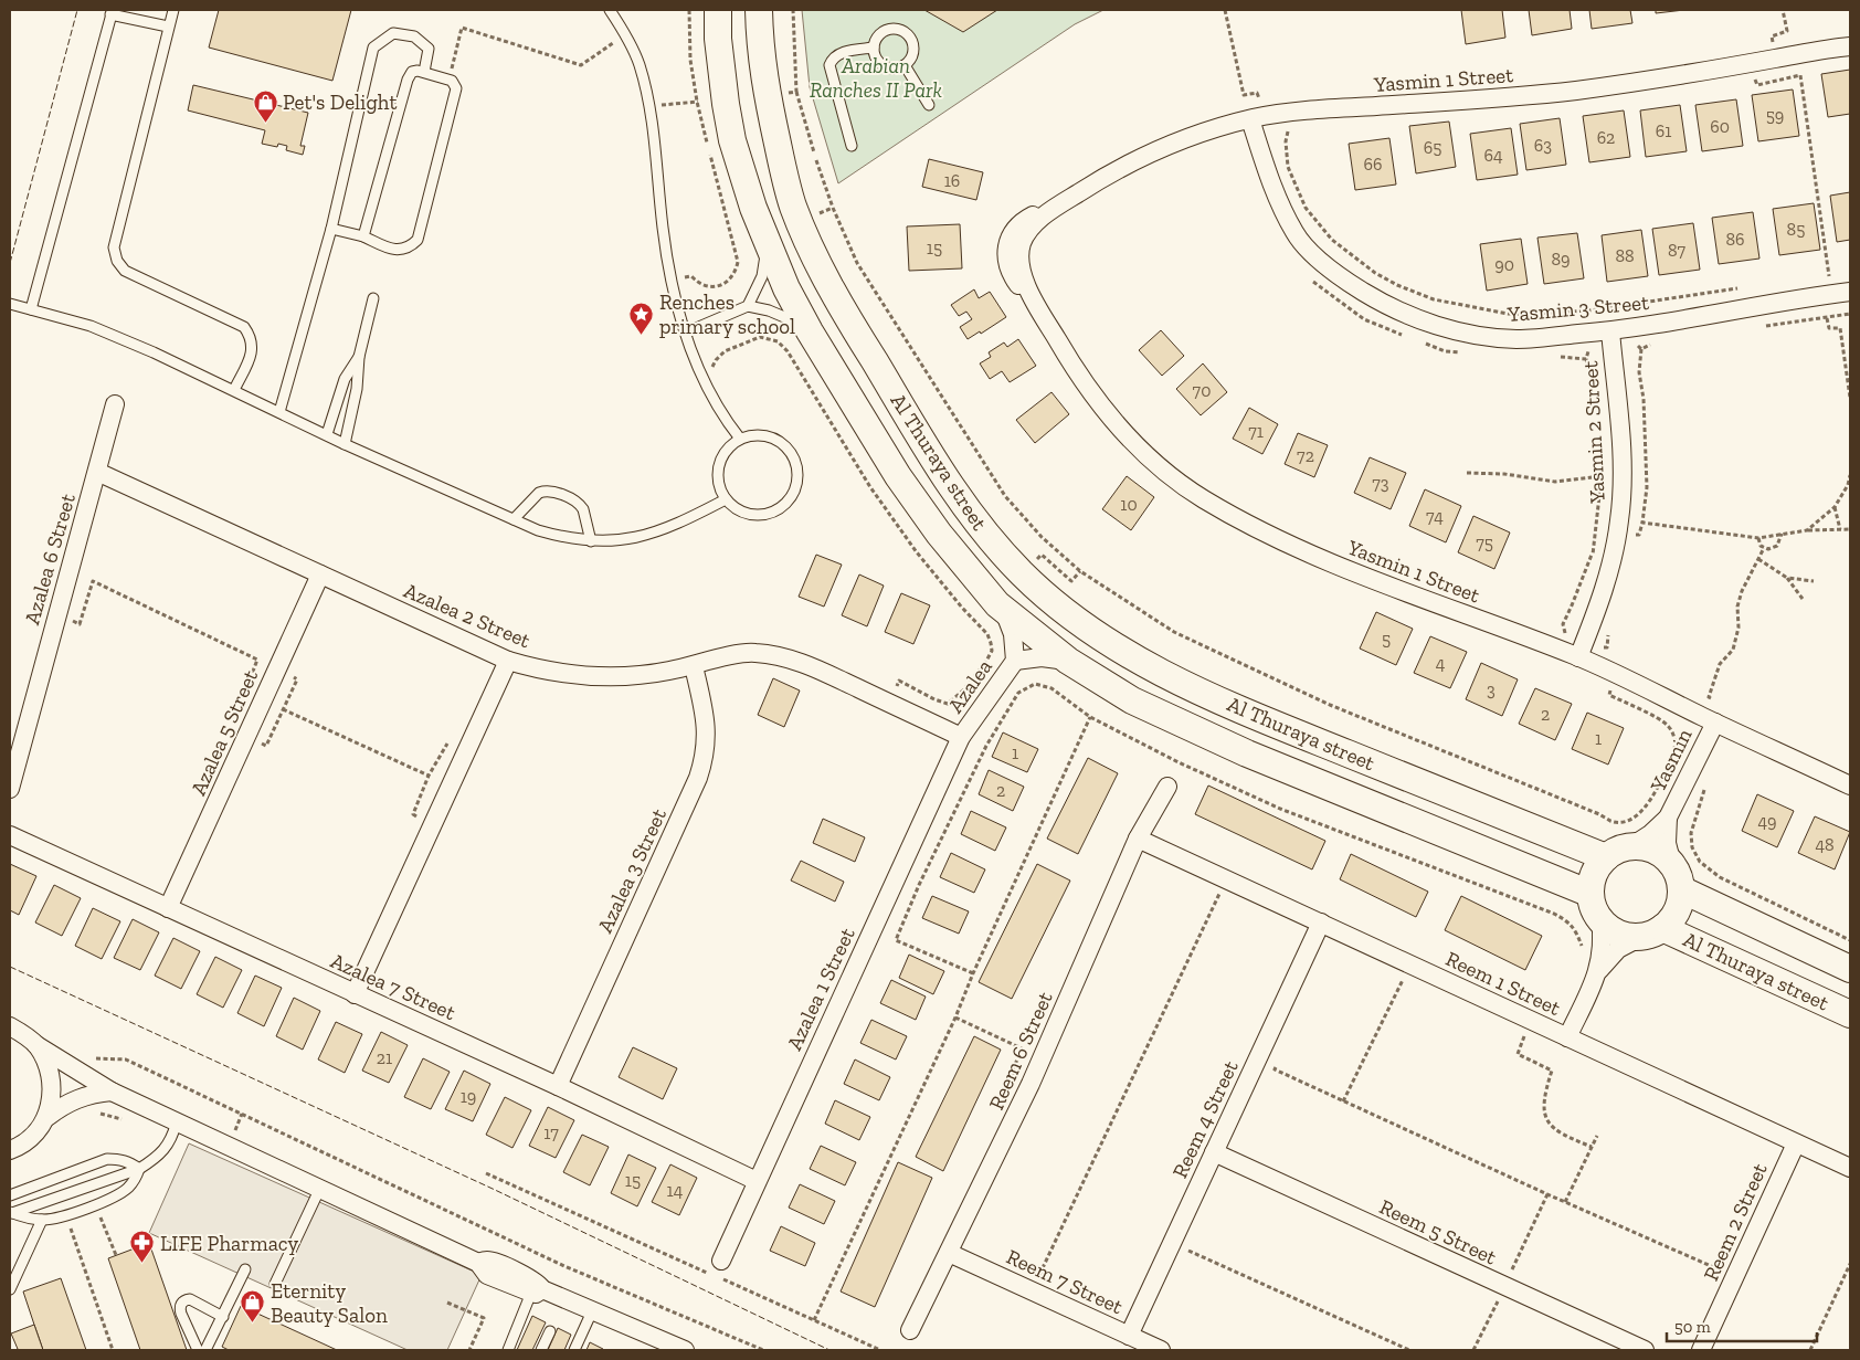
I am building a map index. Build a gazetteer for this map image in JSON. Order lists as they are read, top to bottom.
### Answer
{
  "streets": {
    "street": [
      "Yasmin 1 Street",
      "Yasmin 3 Street",
      "Yasmin 2 Street",
      "Al Thuraya street",
      "Azalea 6 Street",
      "Azalea 2 Street",
      "Azalea",
      "Azalea 5 Street",
      "Yasmin",
      "Azalea 3 Street",
      "Reem 1 Street",
      "Azalea 7 Street",
      "Azalea 1 Street",
      "Reem 6 Street",
      "Reem 4 Street",
      "Reem 2 Street",
      "Reem 5 Street",
      "Reem 7 Street"
    ]
  },
  "crossings": [
    ["Yasmin 1 Street", "Yasmin 3 Street"],
    ["Yasmin 1 Street", "Yasmin 2 Street"],
    ["Yasmin 1 Street", "Yasmin"],
    ["Yasmin 3 Street", "Yasmin 2 Street"],
    ["Al Thuraya street", "Azalea"],
    ["Al Thuraya street", "Yasmin"],
    ["Azalea 6 Street", "Azalea 2 Street"],
    ["Azalea 2 Street", "Azalea"],
    ["Azalea 2 Street", "Azalea 5 Street"],
    ["Azalea 2 Street", "Azalea 3 Street"],
    ["Azalea 2 Street", "Azalea 1 Street"],
    ["Azalea", "Azalea 1 Street"],
    ["Azalea 5 Street", "Azalea 7 Street"],
    ["Azalea 3 Street", "Azalea 7 Street"],
    ["Reem 1 Street", "Reem 6 Street"],
    ["Reem 1 Street", "Reem 4 Street"],
    ["Reem 1 Street", "Reem 2 Street"],
    ["Azalea 7 Street", "Azalea 1 Street"],
    ["Reem 6 Street", "Reem 7 Street"],
    ["Reem 4 Street", "Reem 5 Street"],
    ["Reem 4 Street", "Reem 7 Street"]
  ],
  "parks": ["Arabian Ranches II Park"],
  "places": {
    "shop": ["Pet's Delight", "Eternity Beauty Salon"],
    "place": ["Renches primary school"],
    "pharmacy": ["LIFE Pharmacy"]
  },
  "house_numbers": [
    "59",
    "60",
    "61",
    "62",
    "63",
    "65",
    "64",
    "66",
    "16",
    "85",
    "86",
    "15",
    "87",
    "88",
    "89",
    "90",
    "70",
    "71",
    "72",
    "73",
    "10",
    "74",
    "75",
    "5",
    "4",
    "3",
    "2",
    "1",
    "1",
    "2",
    "49",
    "48",
    "21",
    "19",
    "17",
    "15",
    "14"
  ],
  "scale_bar": "50 m"
}
